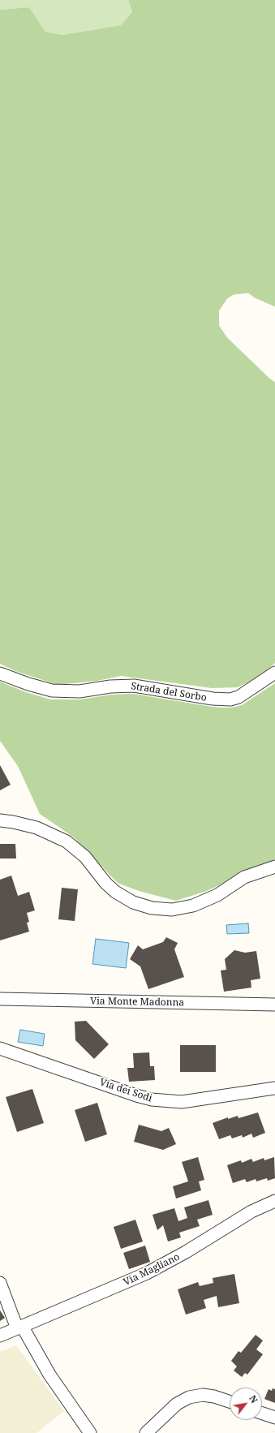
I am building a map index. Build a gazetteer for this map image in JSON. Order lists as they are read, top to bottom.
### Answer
{
  "streets": {
    "street": [
      "Strada del Sorbo",
      "Via Monte Madonna",
      "Via dei Sodi",
      "Via Magliano"
    ]
  },
  "north": "top right"
}
